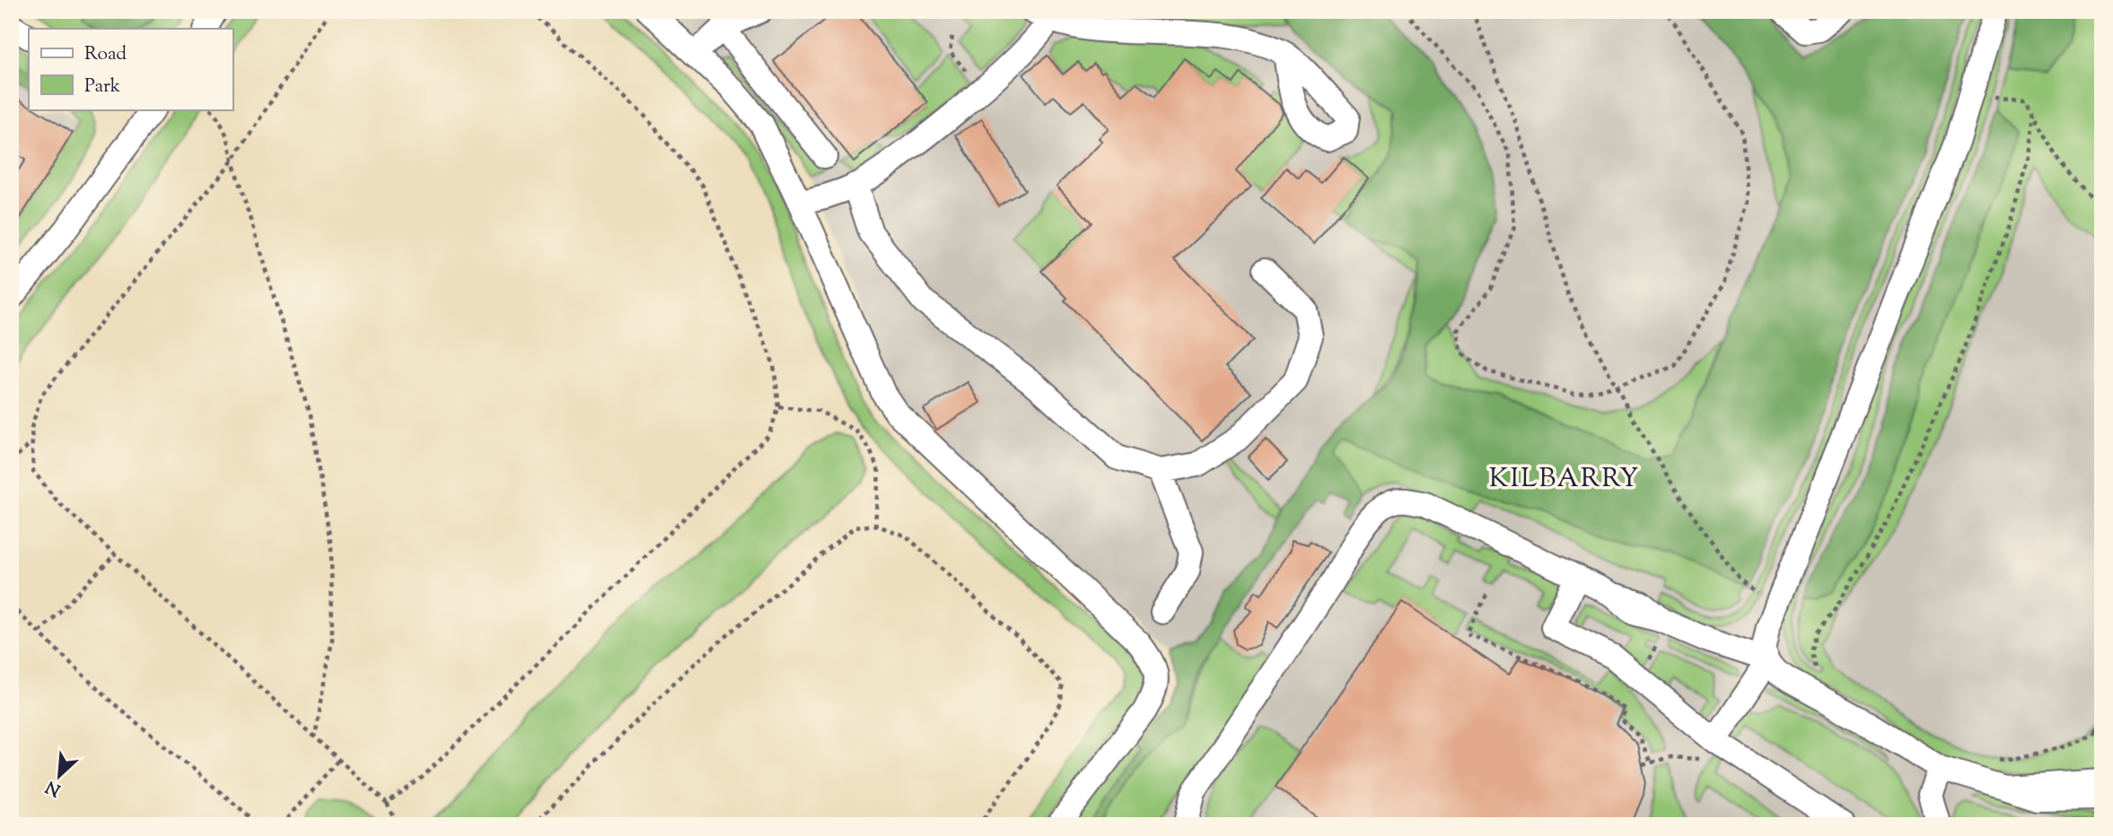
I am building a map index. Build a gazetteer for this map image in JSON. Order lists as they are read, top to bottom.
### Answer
{
  "districts": ["KILBARRY"],
  "legend": ["Road", "Park"],
  "north": "bottom left"
}
